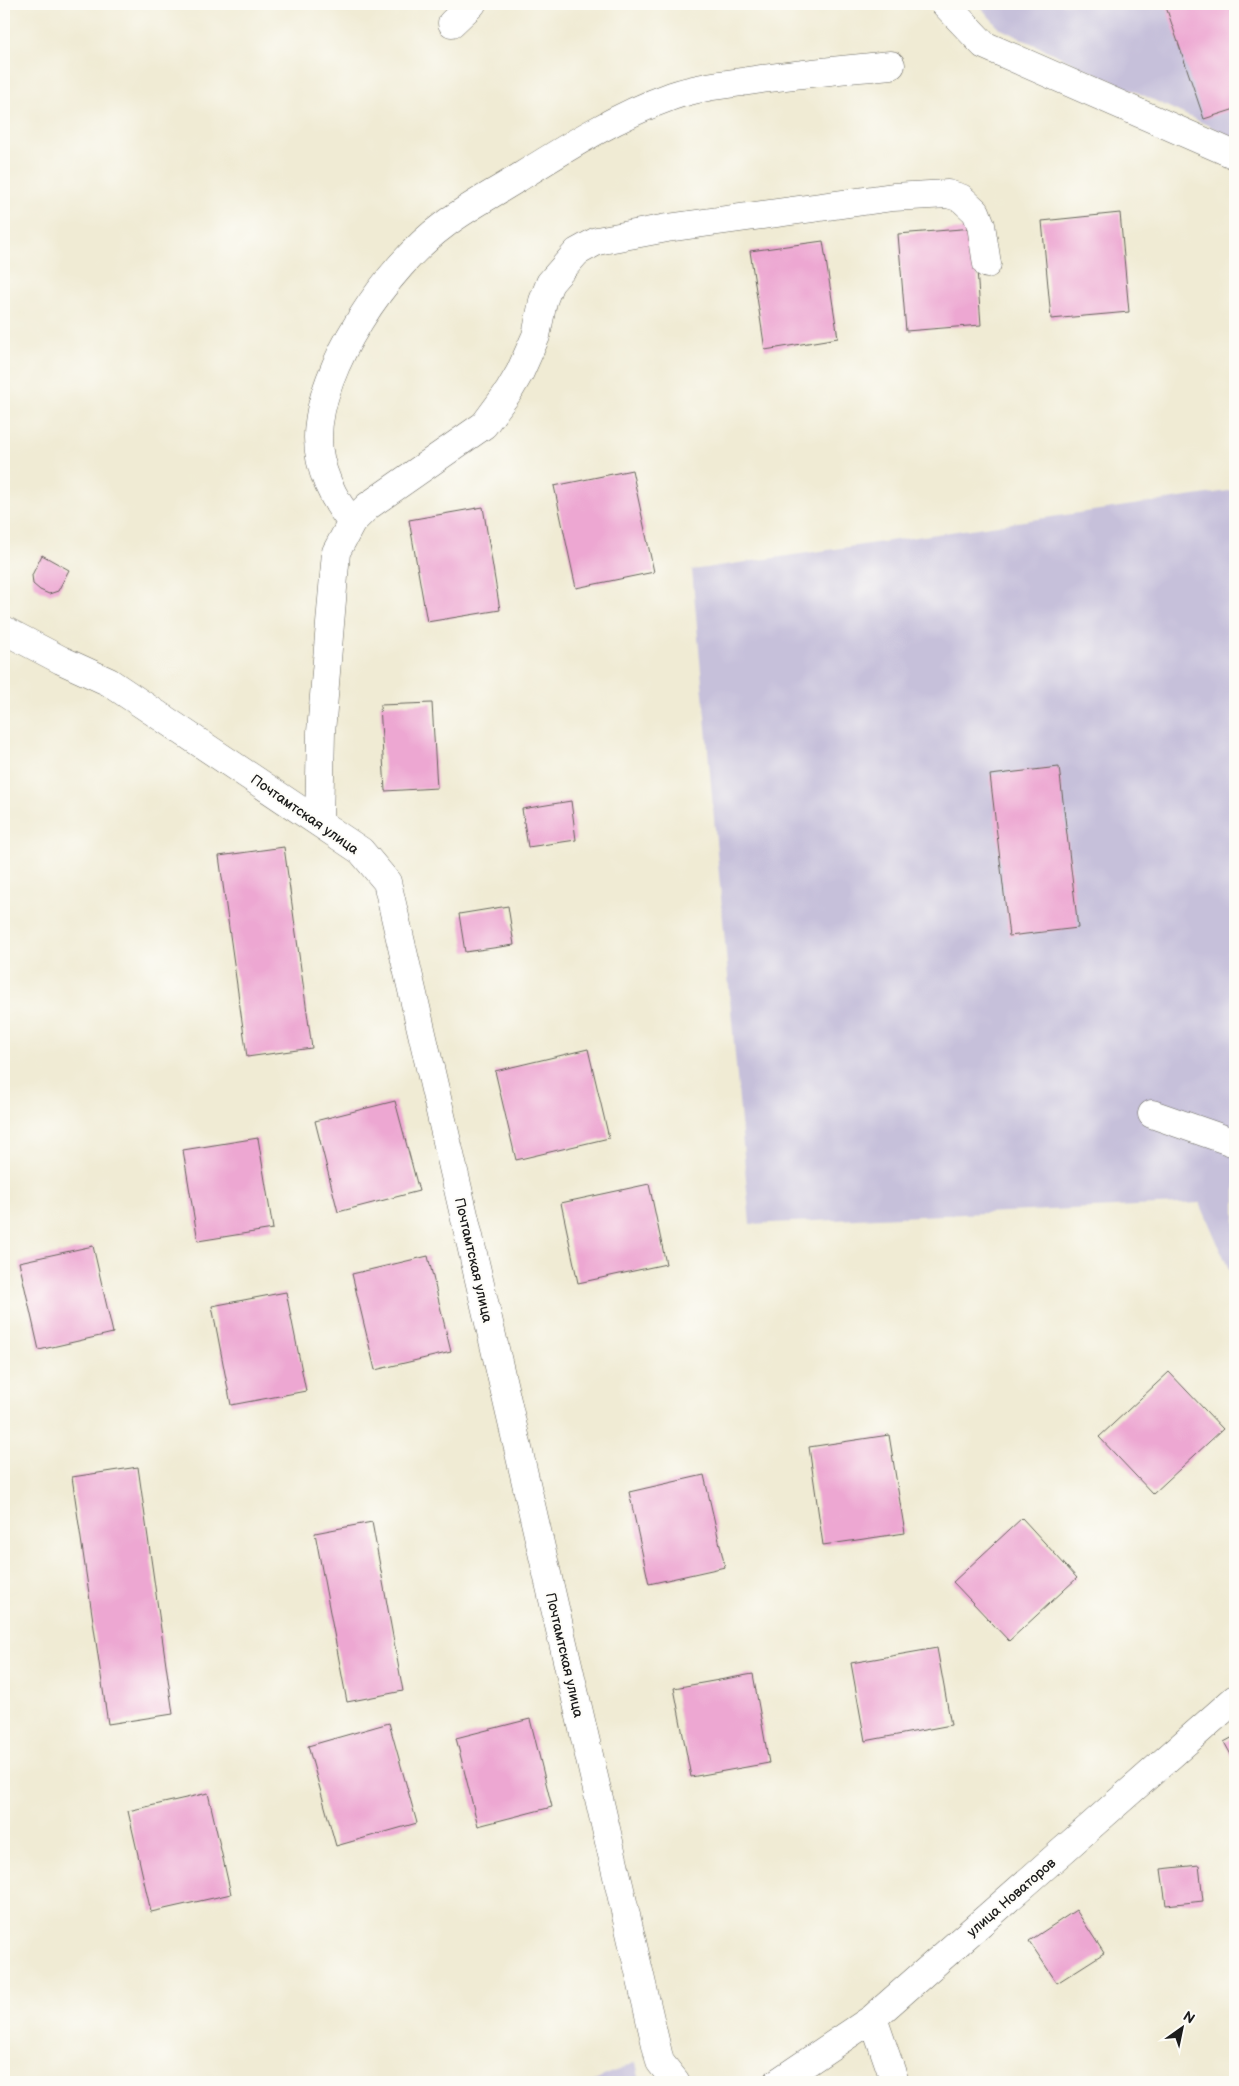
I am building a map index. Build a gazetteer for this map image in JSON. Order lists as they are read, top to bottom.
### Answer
{
  "streets": {
    "street": ["Почтамтская улица", "улица Новаторов"]
  },
  "north": "top right"
}
